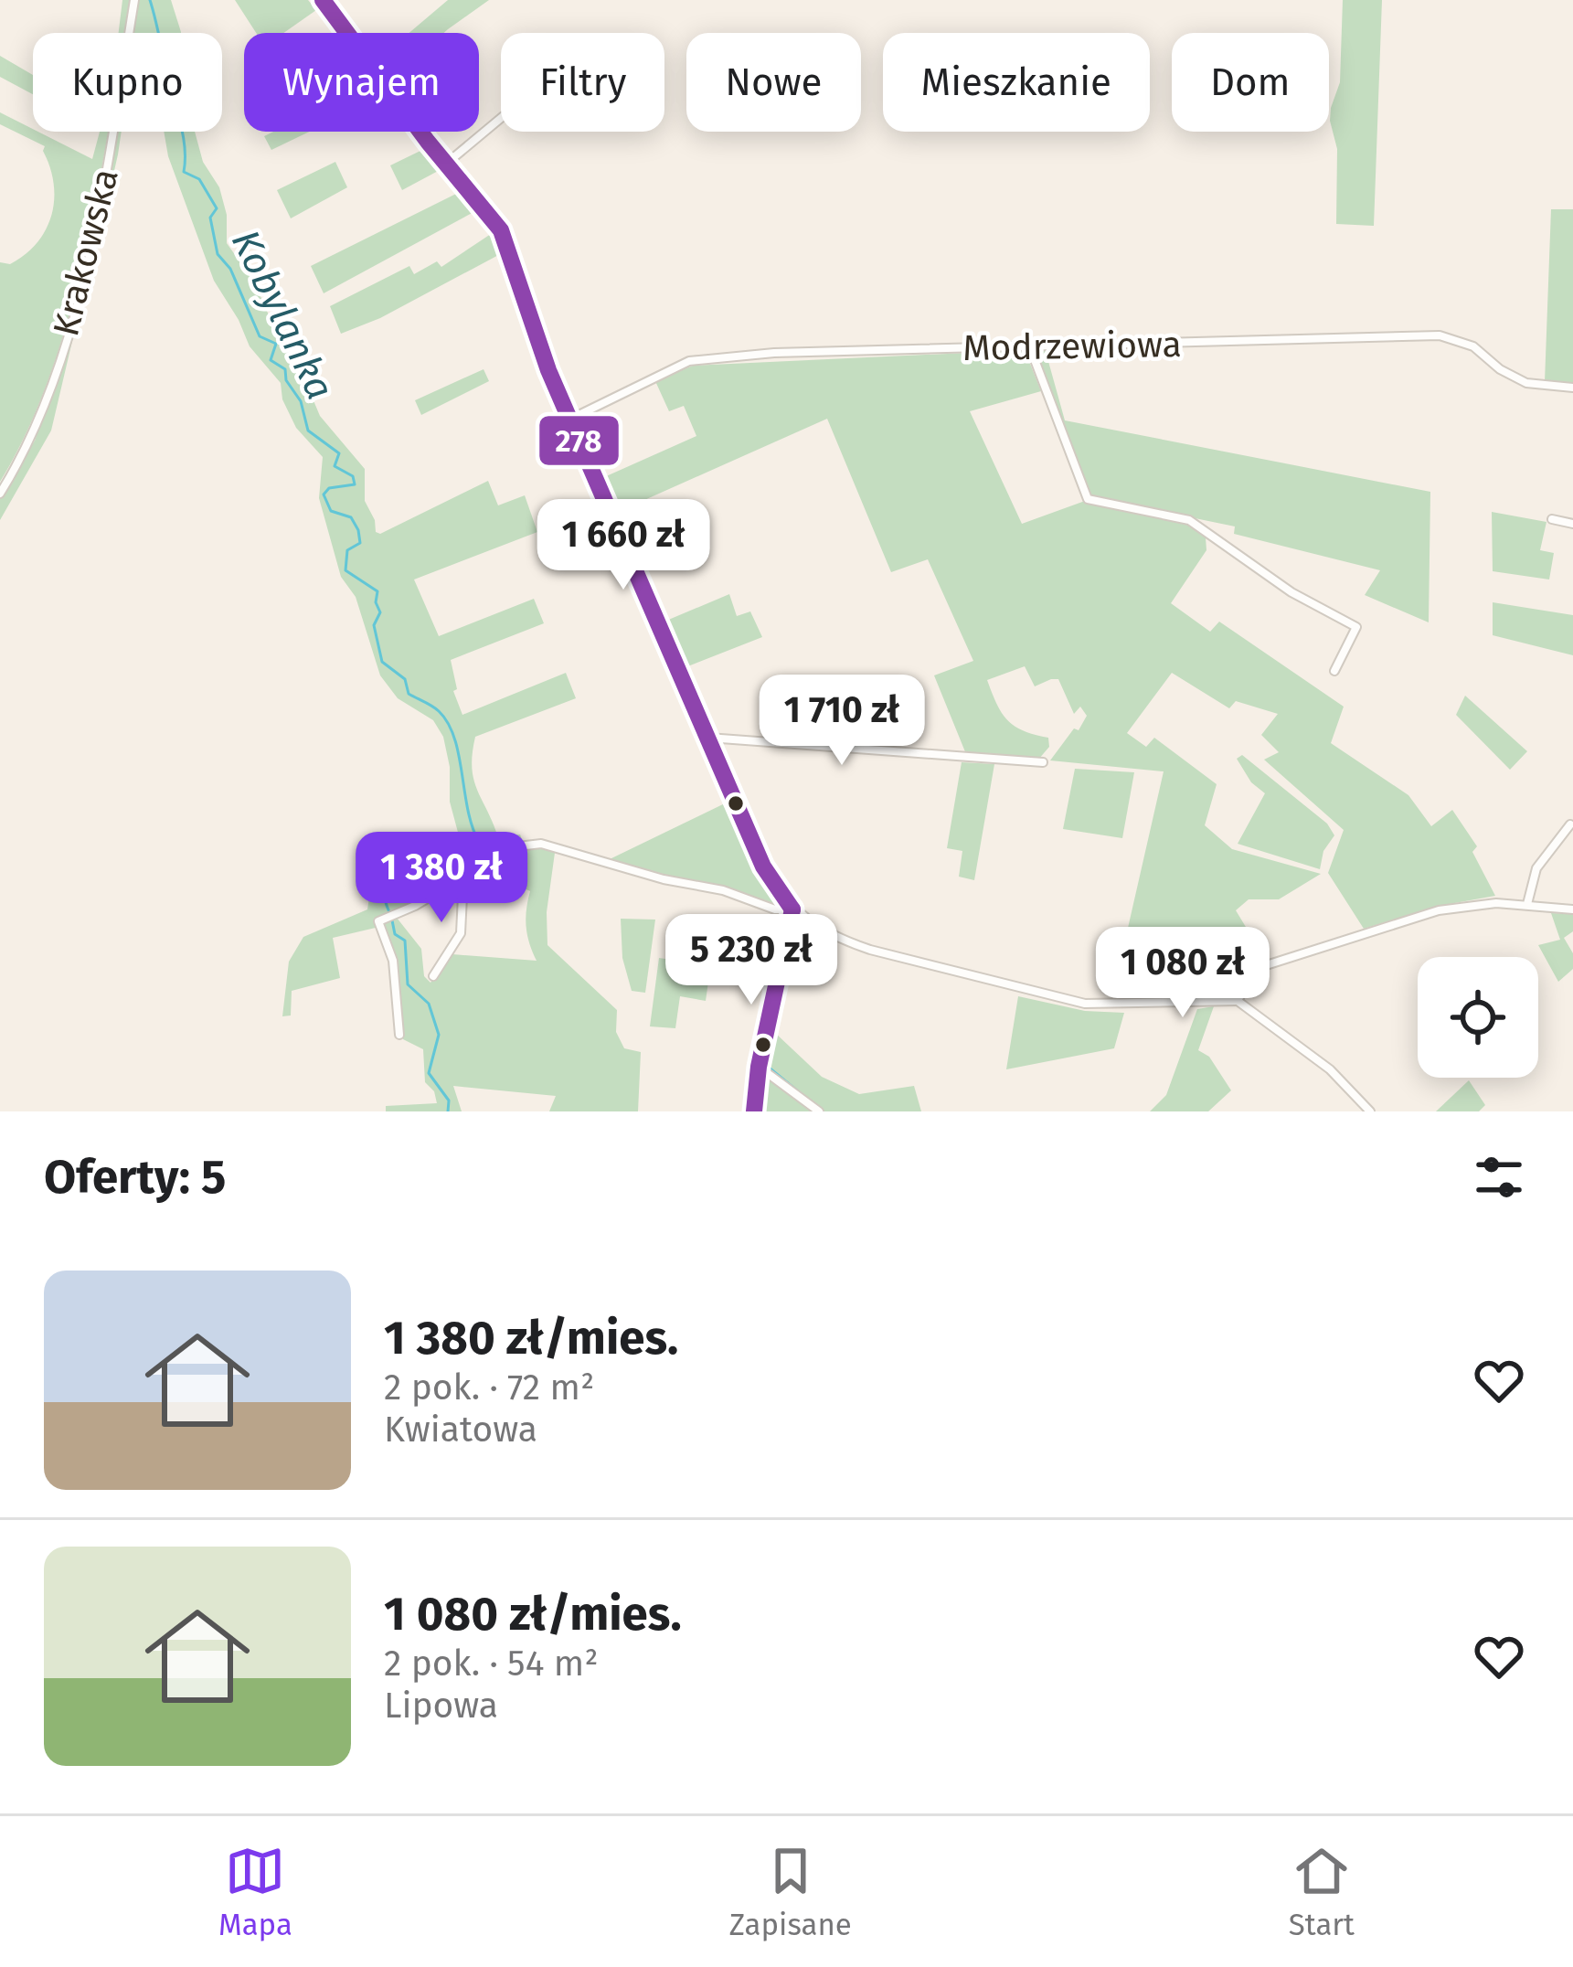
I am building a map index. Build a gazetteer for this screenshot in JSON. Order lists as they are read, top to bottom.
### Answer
{
  "streets": {
    "street": ["Krakowska", "Modrzewiowa"]
  },
  "water": ["Kobylanka"],
  "lines": ["transit line 278"],
  "page": {
    "chip": [
      "Kupno",
      "Wynajem",
      "Filtry",
      "Nowe",
      "Mieszkanie",
      "Dom"
    ],
    "price": [
      "1 660 zł",
      "1 710 zł",
      "1 380 zł",
      "5 230 zł",
      "1 080 zł"
    ],
    "heading": "Oferty: 5",
    "list": [
      {
        "name": "1 380 zł/mies.",
        "note": "2 pok. · 72 m² · Kwiatowa"
      },
      {
        "name": "1 080 zł/mies.",
        "note": "2 pok. · 54 m² · Lipowa"
      }
    ],
    "tabs": ["Mapa", "Zapisane", "Start"]
  }
}
